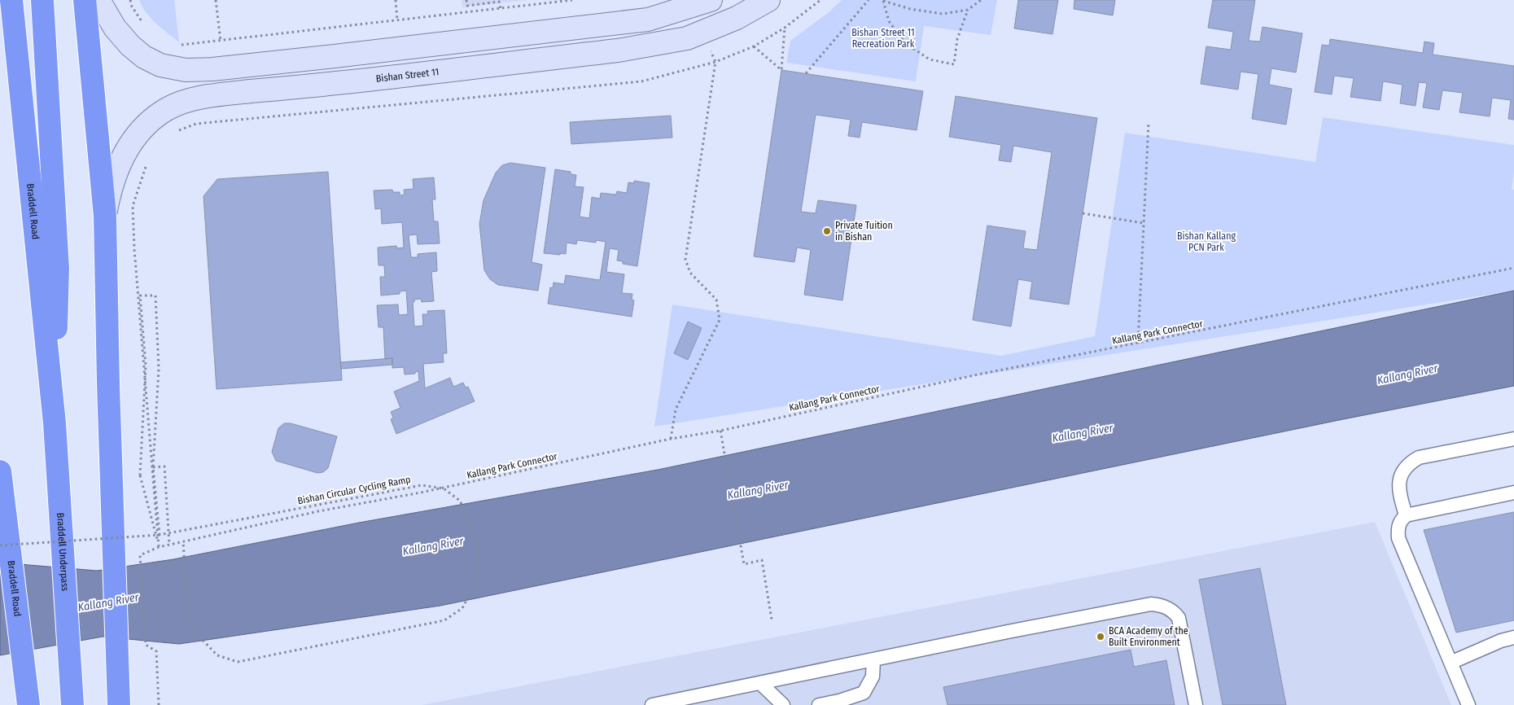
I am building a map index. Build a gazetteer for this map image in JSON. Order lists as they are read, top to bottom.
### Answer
{
  "streets": {
    "highway": ["Braddell Road", "Braddell Underpass"],
    "street": ["Bishan Street 11"],
    "path": ["Kallang Park Connector", "Bishan Circular Cycling Ramp"]
  },
  "crossings": [
    ["Braddell Road", "Bishan Circular Cycling Ramp"],
    ["Braddell Road", "Braddell Underpass"],
    ["Kallang Park Connector", "Bishan Circular Cycling Ramp"]
  ],
  "water": ["Kallang River"],
  "parks": ["Bishan Street 11 Recreation Park", "Bishan Kallang PCN Park"],
  "places": ["Private Tuition in Bishan", "BCA Academy of the Built Environment"]
}
